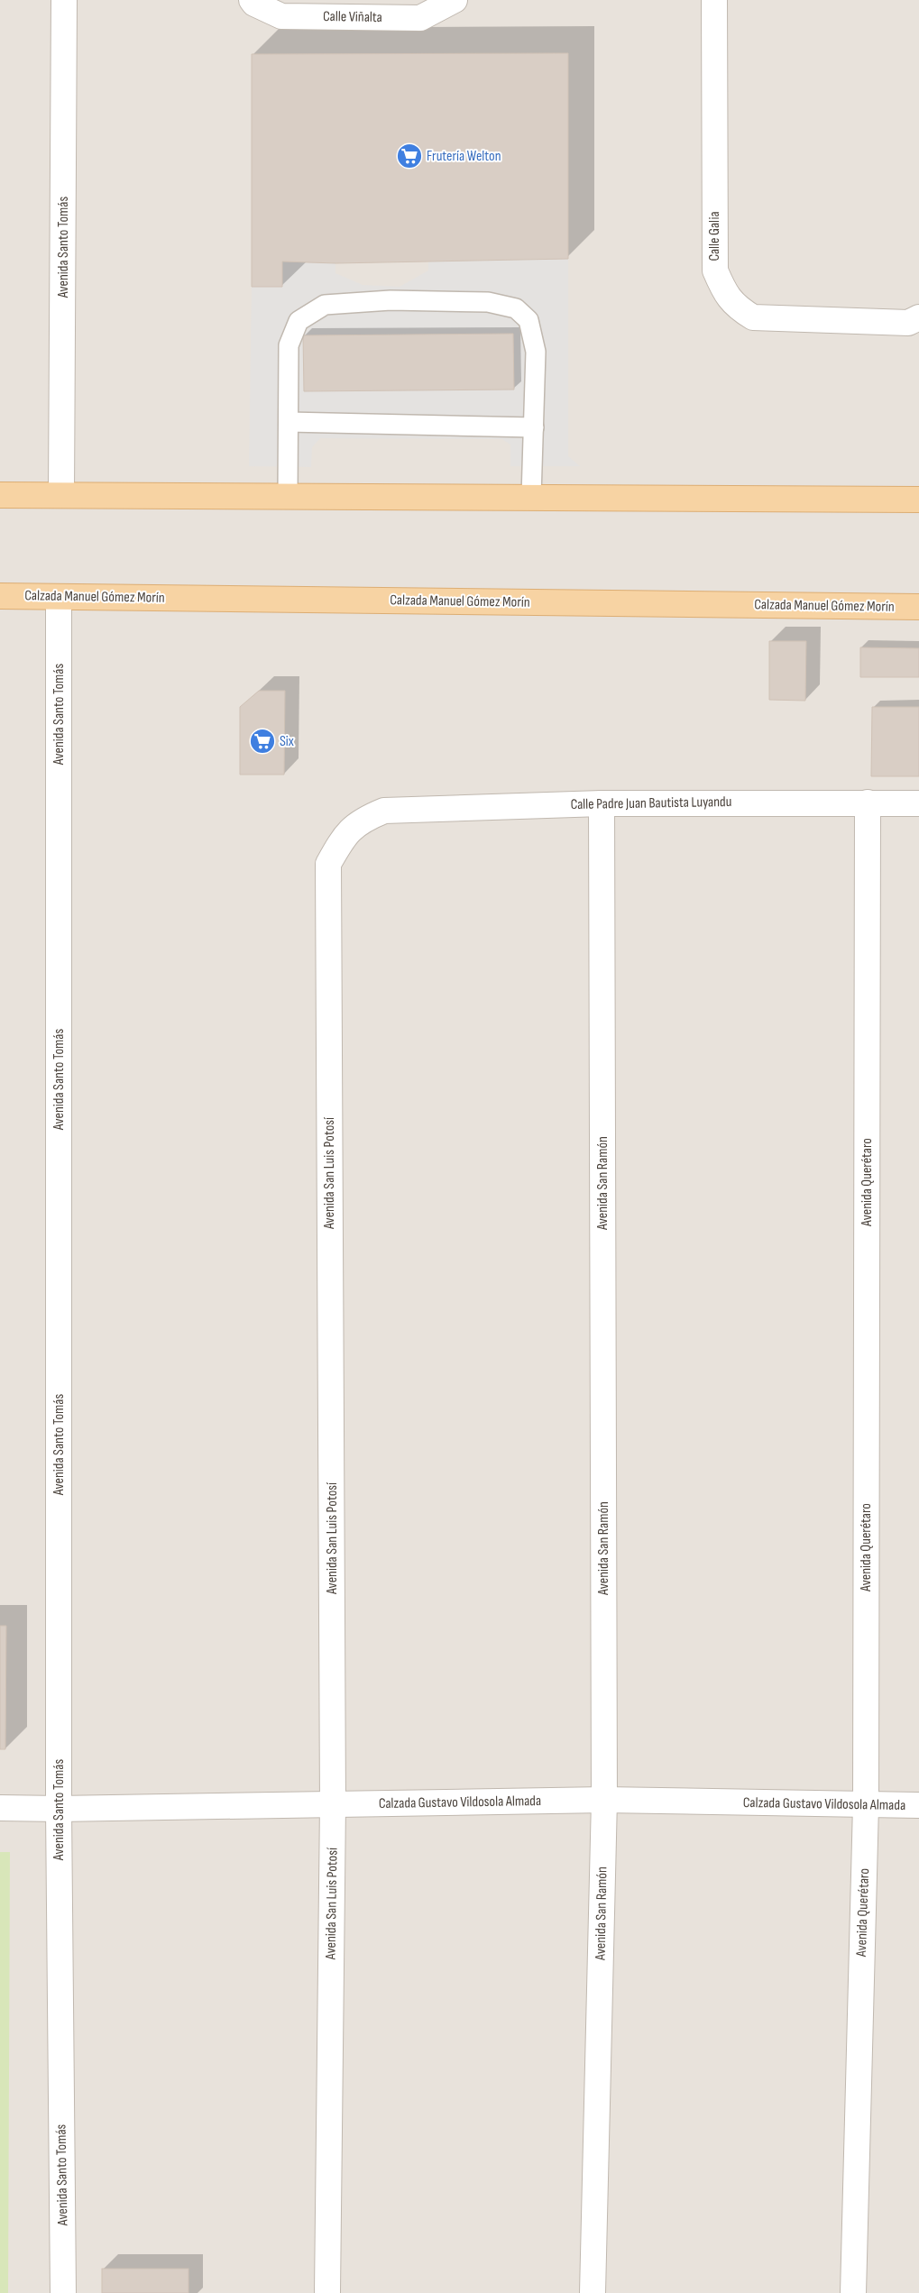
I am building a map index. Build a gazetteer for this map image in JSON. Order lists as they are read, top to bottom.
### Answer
{
  "streets": {
    "main road": ["Calzada Manuel Gómez Morín"],
    "street": [
      "Calle Viñalta",
      "Calle Galia",
      "Avenida Santo Tomás",
      "Calle Padre Juan Bautista Luyandu",
      "Avenida San Luis Potosí",
      "Avenida Querétaro",
      "Avenida San Ramón",
      "Calzada Gustavo Vildosola Almada"
    ]
  },
  "crossings": [
    ["Avenida Santo Tomás", "Calzada Manuel Gómez Morín"],
    ["Avenida Santo Tomás", "Calzada Gustavo Vildosola Almada"],
    ["Calle Padre Juan Bautista Luyandu", "Avenida San Luis Potosí"],
    ["Calle Padre Juan Bautista Luyandu", "Avenida Querétaro"],
    ["Calle Padre Juan Bautista Luyandu", "Avenida San Ramón"],
    ["Avenida San Luis Potosí", "Calzada Gustavo Vildosola Almada"],
    ["Avenida Querétaro", "Calzada Gustavo Vildosola Almada"],
    ["Avenida San Ramón", "Calzada Gustavo Vildosola Almada"]
  ],
  "places": {
    "supermarket": ["Frutería Welton", "Six"]
  }
}
